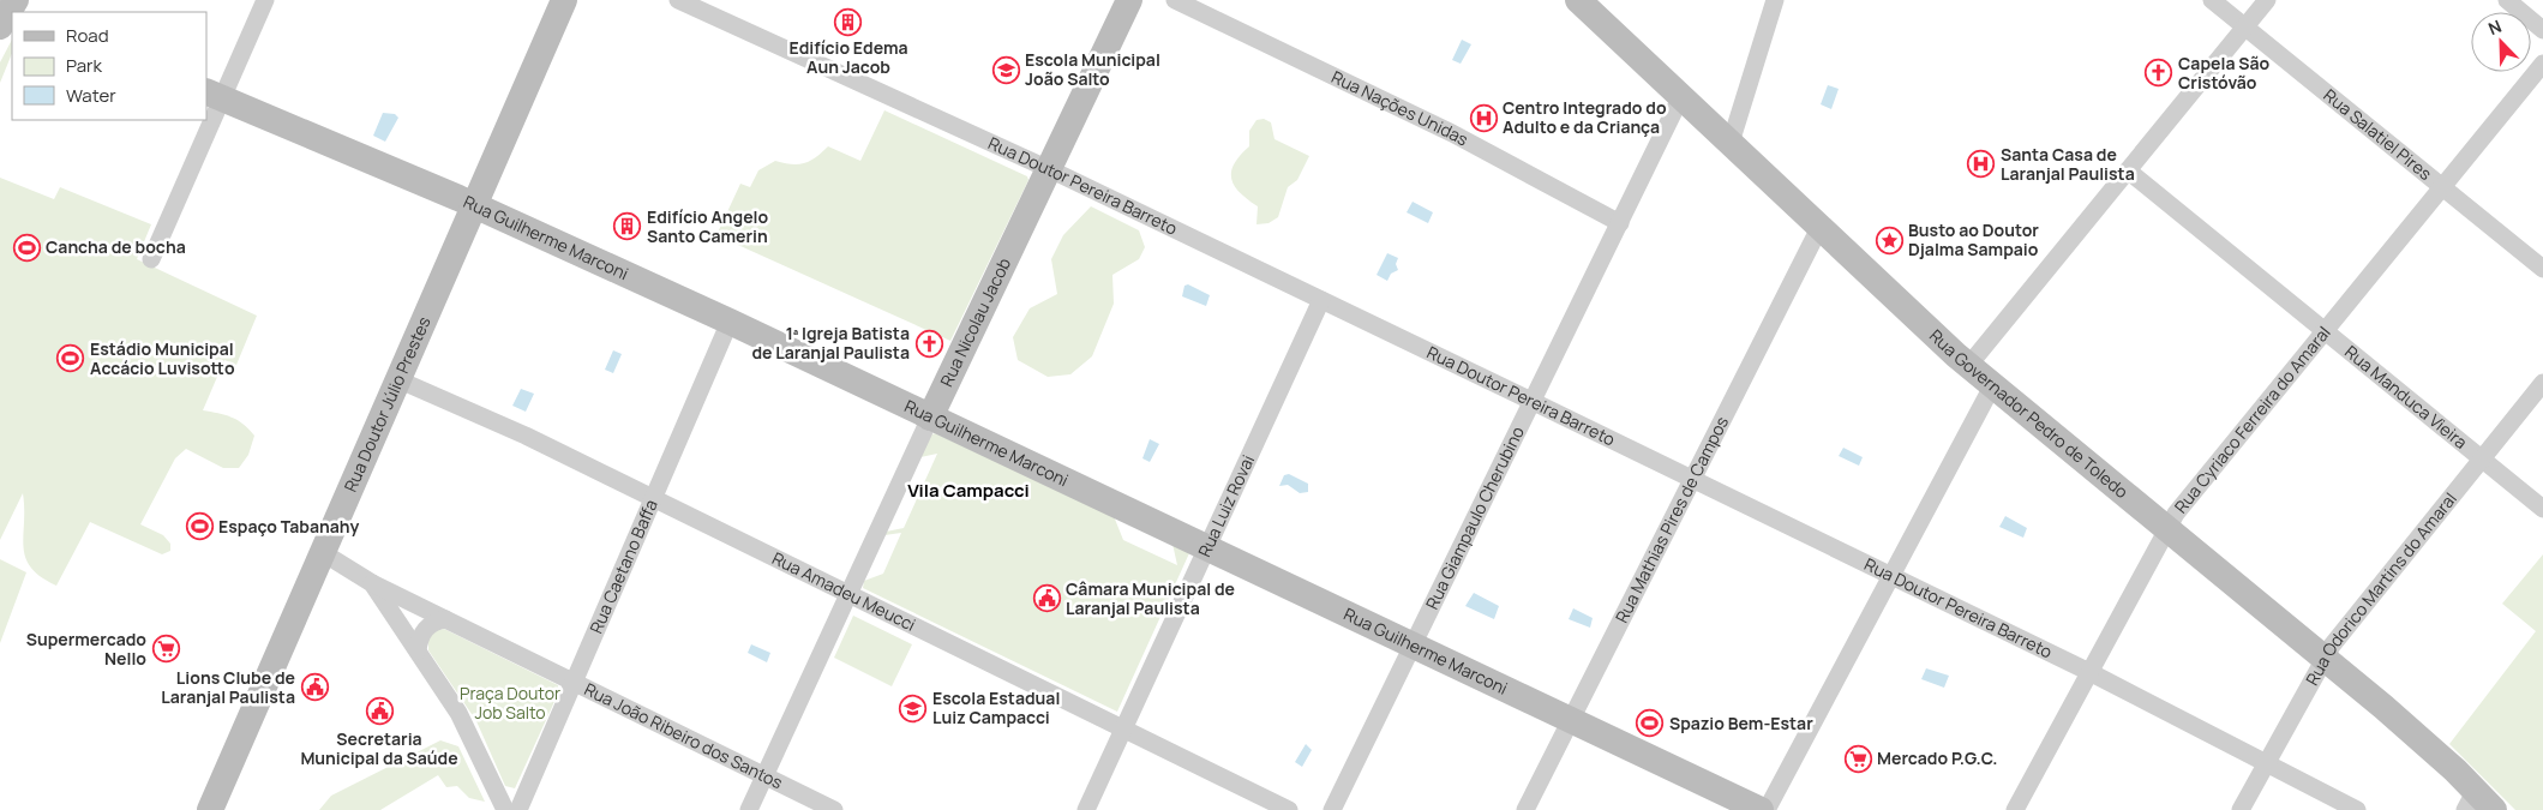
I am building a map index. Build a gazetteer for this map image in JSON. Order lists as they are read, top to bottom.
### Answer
{
  "streets": {
    "main road": [
      "Rua Guilherme Marconi",
      "Rua Nicolau Jacob",
      "Rua Doutor Júlio Prestes",
      "Rua Governador Pedro de Toledo"
    ],
    "street": [
      "Rua Nações Unidas",
      "Rua Salatiel Pires",
      "Rua Doutor Pereira Barreto",
      "Rua Manduca Vieira",
      "Rua Cyriaco Ferreira do Amaral",
      "Rua Luiz Rovai",
      "Rua Giampaulo Cherubino",
      "Rua Mathias Pires de Campos",
      "Rua Caetano Baffa",
      "Rua Odorico Martins do Amaral",
      "Rua Amadeu Meucci",
      "Rua João Ribeiro dos Santos"
    ]
  },
  "crossings": [
    ["Rua Nações Unidas", "Rua Giampaulo Cherubino"],
    ["Rua Salatiel Pires", "Rua Cyriaco Ferreira do Amaral"],
    ["Rua Doutor Pereira Barreto", "Rua Nicolau Jacob"],
    ["Rua Doutor Pereira Barreto", "Rua Cyriaco Ferreira do Amaral"],
    ["Rua Doutor Pereira Barreto", "Rua Luiz Rovai"],
    ["Rua Doutor Pereira Barreto", "Rua Giampaulo Cherubino"],
    ["Rua Doutor Pereira Barreto", "Rua Mathias Pires de Campos"],
    ["Rua Doutor Pereira Barreto", "Rua Odorico Martins do Amaral"],
    ["Rua Guilherme Marconi", "Rua Nicolau Jacob"],
    ["Rua Guilherme Marconi", "Rua Doutor Júlio Prestes"],
    ["Rua Guilherme Marconi", "Rua Luiz Rovai"],
    ["Rua Guilherme Marconi", "Rua Giampaulo Cherubino"],
    ["Rua Guilherme Marconi", "Rua Mathias Pires de Campos"],
    ["Rua Guilherme Marconi", "Rua Caetano Baffa"],
    ["Rua Nicolau Jacob", "Rua Amadeu Meucci"],
    ["Rua Nicolau Jacob", "Rua João Ribeiro dos Santos"],
    ["Rua Manduca Vieira", "Rua Cyriaco Ferreira do Amaral"],
    ["Rua Manduca Vieira", "Rua Odorico Martins do Amaral"],
    ["Rua Doutor Júlio Prestes", "Rua Amadeu Meucci"],
    ["Rua Doutor Júlio Prestes", "Rua João Ribeiro dos Santos"],
    ["Rua Governador Pedro de Toledo", "Rua Cyriaco Ferreira do Amaral"],
    ["Rua Governador Pedro de Toledo", "Rua Giampaulo Cherubino"],
    ["Rua Governador Pedro de Toledo", "Rua Mathias Pires de Campos"],
    ["Rua Governador Pedro de Toledo", "Rua Odorico Martins do Amaral"],
    ["Rua Luiz Rovai", "Rua Amadeu Meucci"],
    ["Rua Caetano Baffa", "Rua Amadeu Meucci"],
    ["Rua Caetano Baffa", "Rua João Ribeiro dos Santos"]
  ],
  "districts": ["Vila Campacci"],
  "parks": ["Praça Doutor Job Salto"],
  "places": {
    "building": ["Edifício Edema Aun Jacob", "Edifício Angelo Santo Camerin"],
    "school or university": ["Escola Municipal João Salto", "Escola Estadual Luiz Campacci"],
    "church": ["Capela São Cristóvão", "1ª Igreja Batista de Laranjal Paulista"],
    "hospital": ["Centro Integrado do Adulto e da Criança", "Santa Casa de Laranjal Paulista"],
    "place": ["Busto ao Doutor Djalma Sampaio"],
    "sports": [
      "Cancha de bocha",
      "Estádio Municipal Accácio Luvisotto",
      "Espaço Tabanahy",
      "Spazio Bem-Estar"
    ],
    "public building": ["Câmara Municipal de Laranjal Paulista", "Lions Clube de Laranjal Paulista", "Secretaria Municipal da Saúde"],
    "supermarket": ["Supermercado Nello", "Mercado P.G.C."]
  },
  "legend": ["Road", "Park", "Water"],
  "north": "top left"
}
